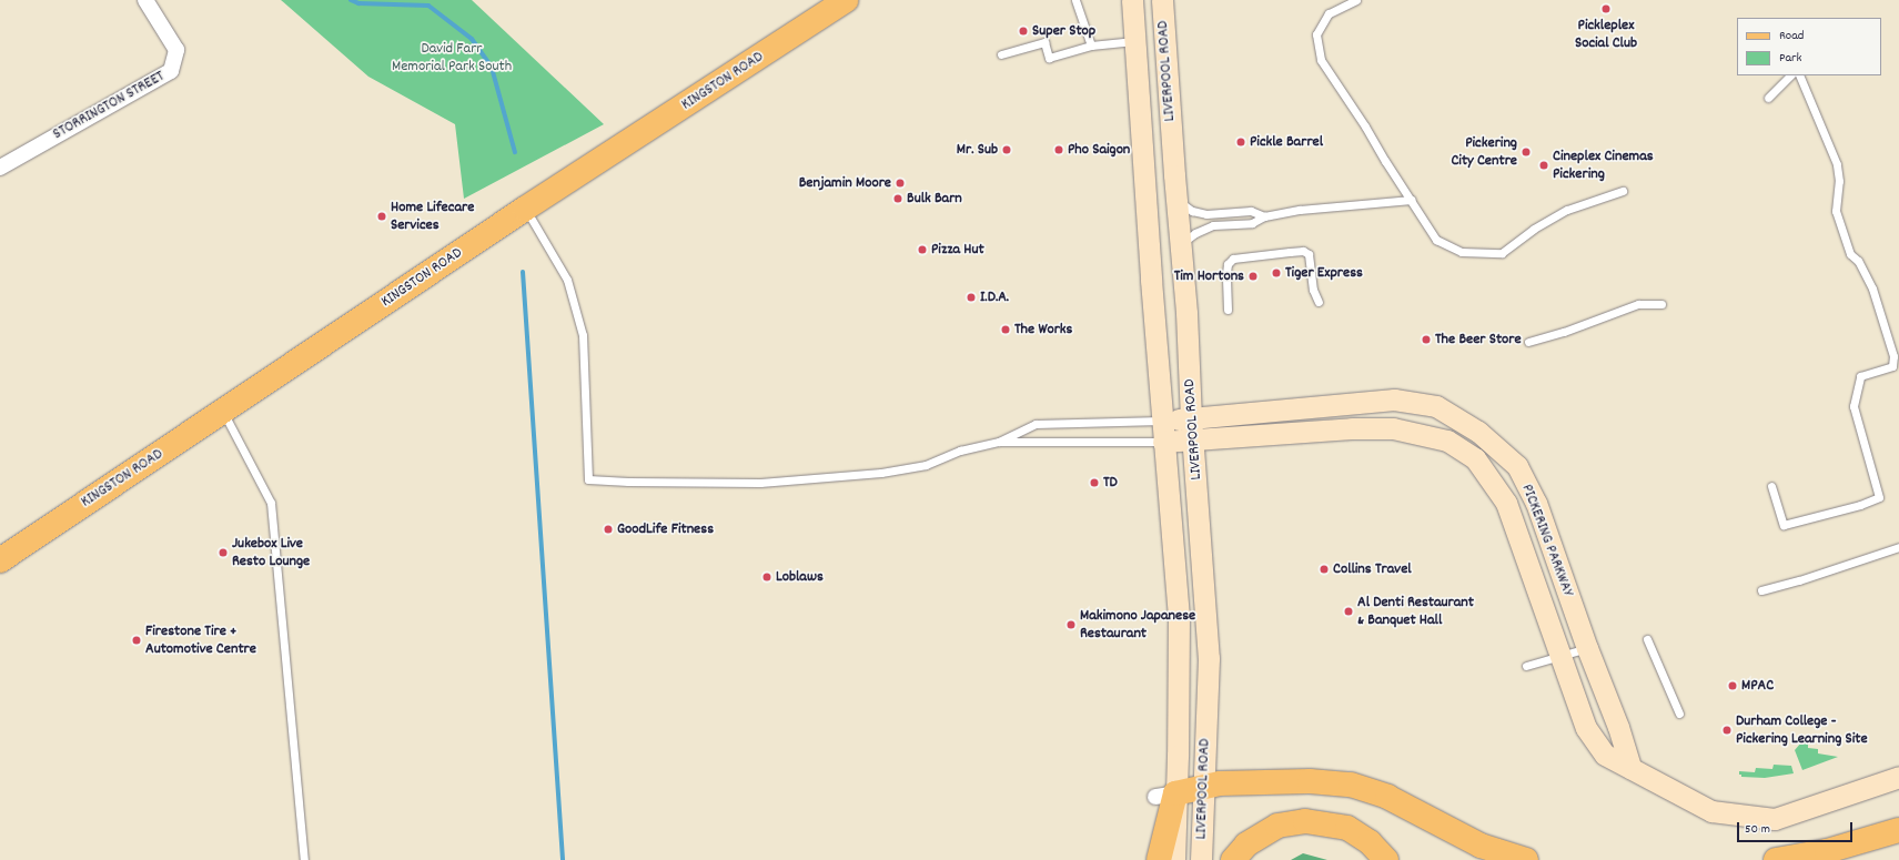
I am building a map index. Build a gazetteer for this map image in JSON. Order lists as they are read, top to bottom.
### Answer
{
  "streets": {
    "main road": ["LIVERPOOL ROAD", "KINGSTON ROAD", "PICKERING PARKWAY"],
    "street": ["STORRINGTON STREET"]
  },
  "crossings": [
    ["LIVERPOOL ROAD", "PICKERING PARKWAY"]
  ],
  "parks": ["David Farr Memorial Park South"],
  "places": [
    "Pickleplex Social Club",
    "Super Stop",
    "Pickle Barrel",
    "Mr. Sub",
    "Pho Saigon",
    "Pickering City Centre",
    "Cineplex Cinemas Pickering",
    "Benjamin Moore",
    "Bulk Barn",
    "Home Lifecare Services",
    "Pizza Hut",
    "Tiger Express",
    "Tim Hortons",
    "I.D.A.",
    "The Works",
    "The Beer Store",
    "TD",
    "GoodLife Fitness",
    "Jukebox Live Resto Lounge",
    "Collins Travel",
    "Loblaws",
    "Al Denti Restaurant & Banquet Hall",
    "Makimono Japanese Restaurant",
    "Firestone Tire + Automotive Centre",
    "MPAC",
    "Durham College - Pickering Learning Site"
  ],
  "legend": ["Road", "Park"],
  "scale_bar": "50 m"
}
